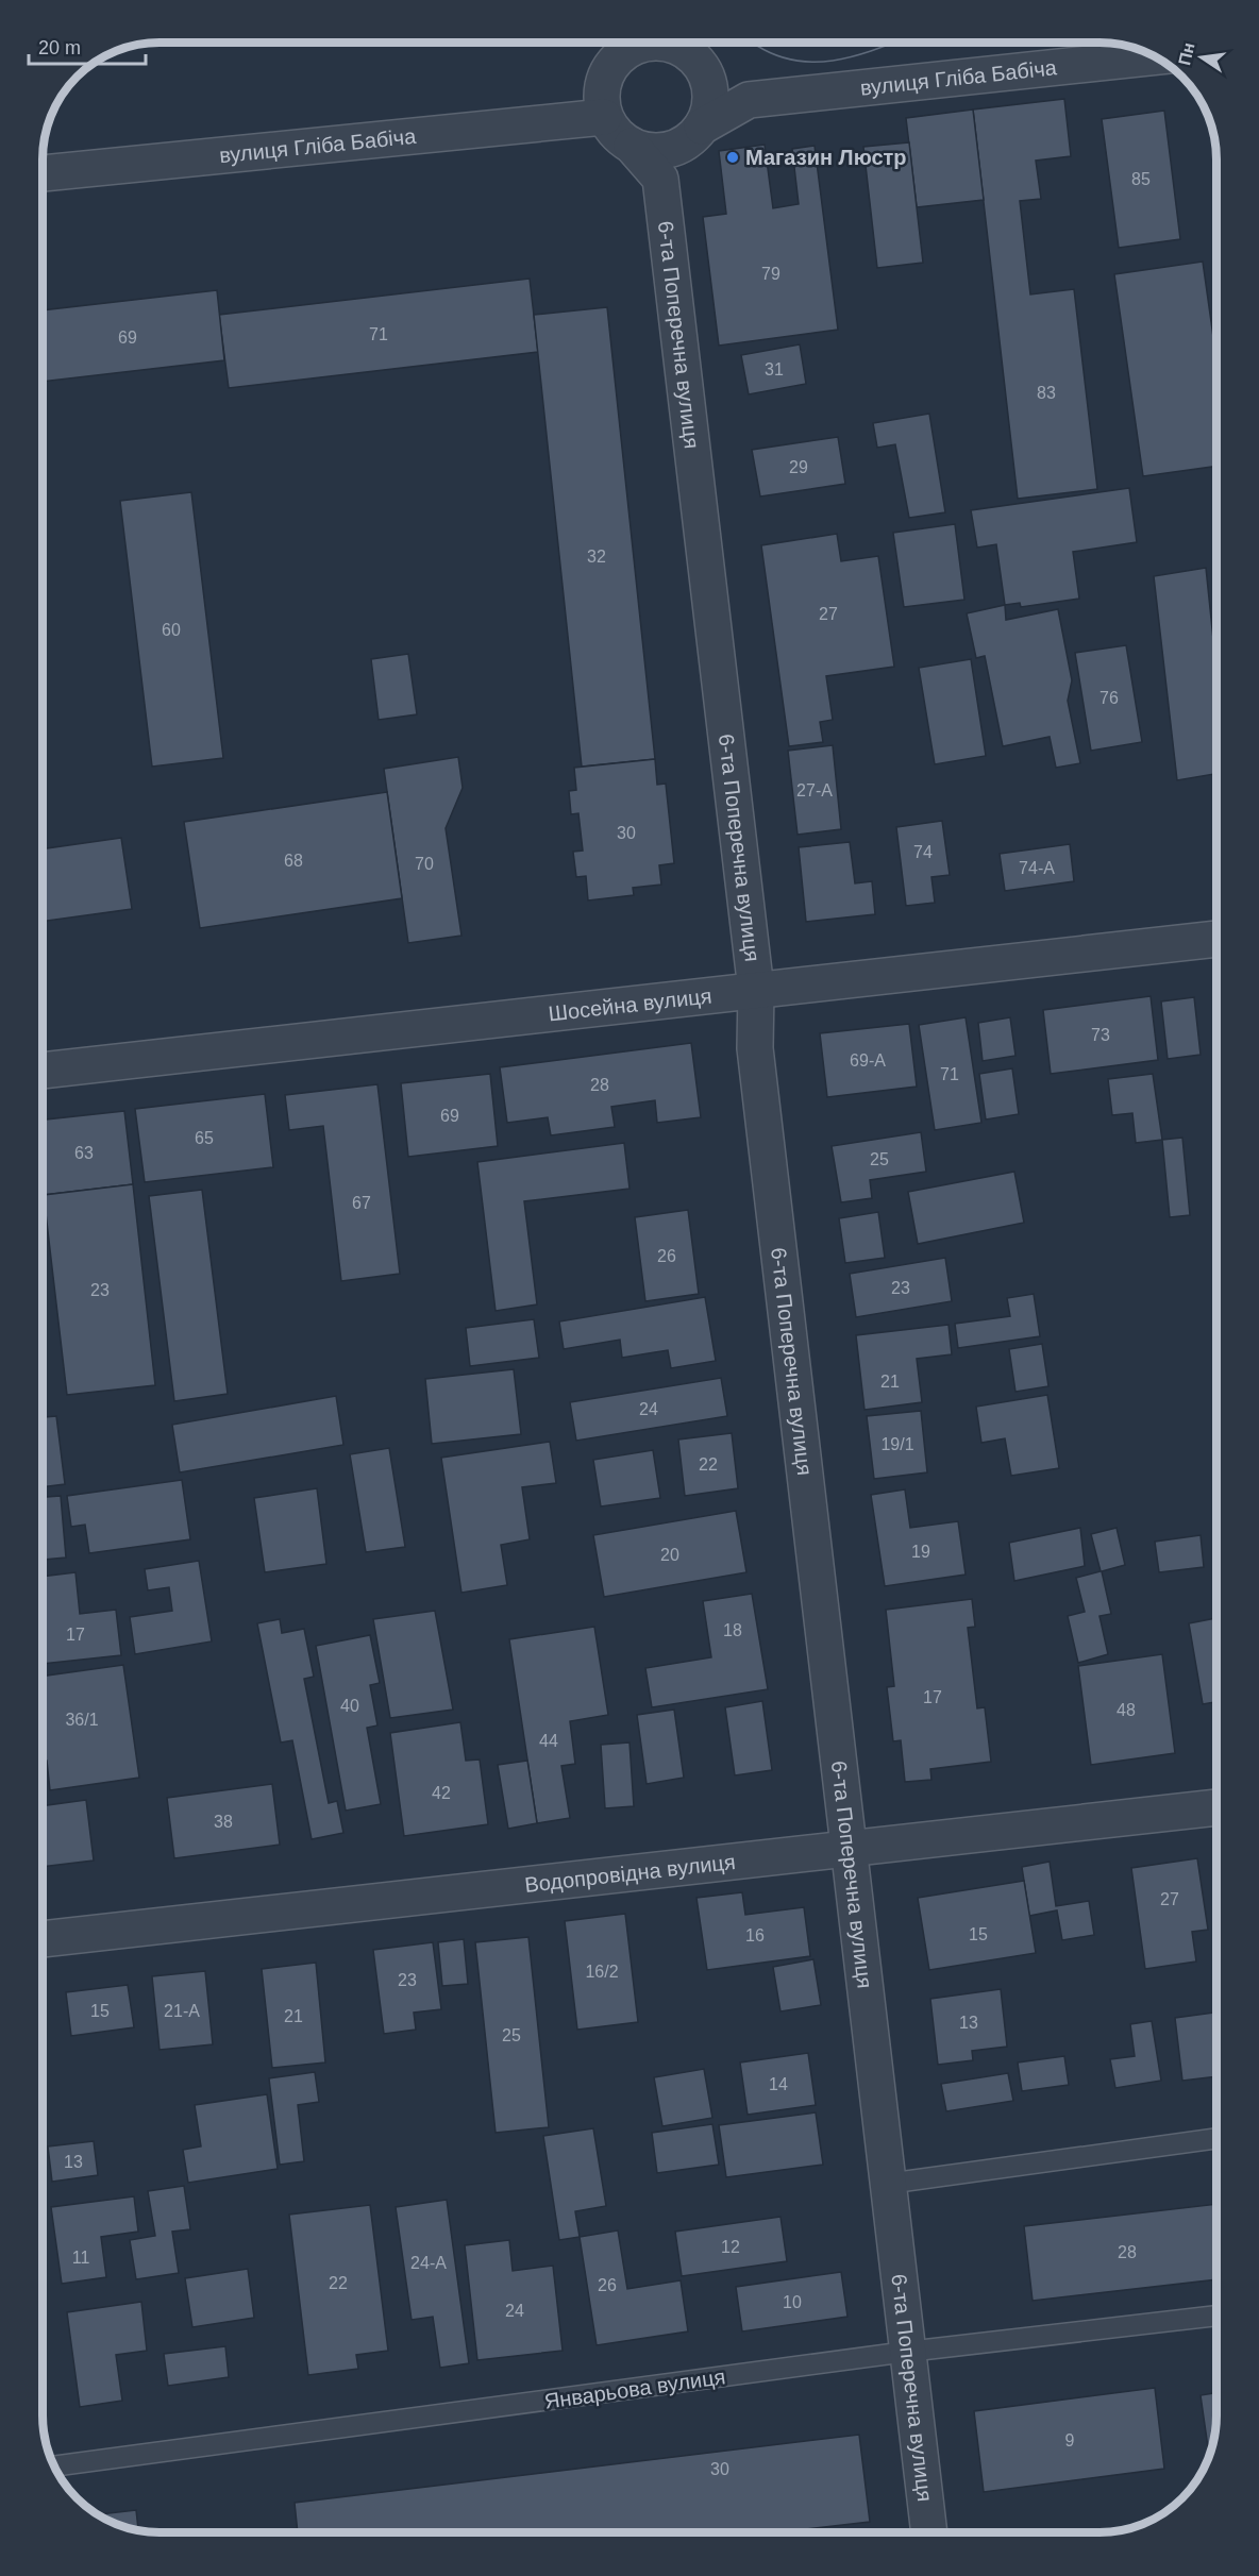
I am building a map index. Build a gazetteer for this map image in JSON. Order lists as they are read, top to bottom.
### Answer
{
  "streets": {
    "street": [
      "вулиця Гліба Бабіча",
      "6-та Поперечна вулиця",
      "Шосейна вулиця",
      "Водопровідна вулиця"
    ],
    "lane": ["Январьова вулиця"]
  },
  "crossings": [
    ["6-та Поперечна вулиця", "Шосейна вулиця"],
    ["6-та Поперечна вулиця", "Водопровідна вулиця"],
    ["6-та Поперечна вулиця", "Январьова вулиця"]
  ],
  "places": ["Магазин Люстр"],
  "house_numbers": [
    "85",
    "79",
    "71",
    "69",
    "31",
    "83",
    "29",
    "32",
    "27",
    "60",
    "76",
    "27-А",
    "30",
    "74",
    "68",
    "70",
    "74-А",
    "73",
    "69-А",
    "71",
    "28",
    "69",
    "65",
    "63",
    "25",
    "67",
    "26",
    "23",
    "23",
    "21",
    "24",
    "19/1",
    "22",
    "19",
    "20",
    "18",
    "17",
    "17",
    "40",
    "48",
    "36/1",
    "44",
    "42",
    "38",
    "27",
    "15",
    "16",
    "16/2",
    "23",
    "15",
    "21-А",
    "21",
    "13",
    "25",
    "14",
    "13",
    "12",
    "28",
    "11",
    "24-А",
    "22",
    "26",
    "10",
    "24",
    "9",
    "30"
  ],
  "scale_bar": "20 m",
  "north": "left"
}
